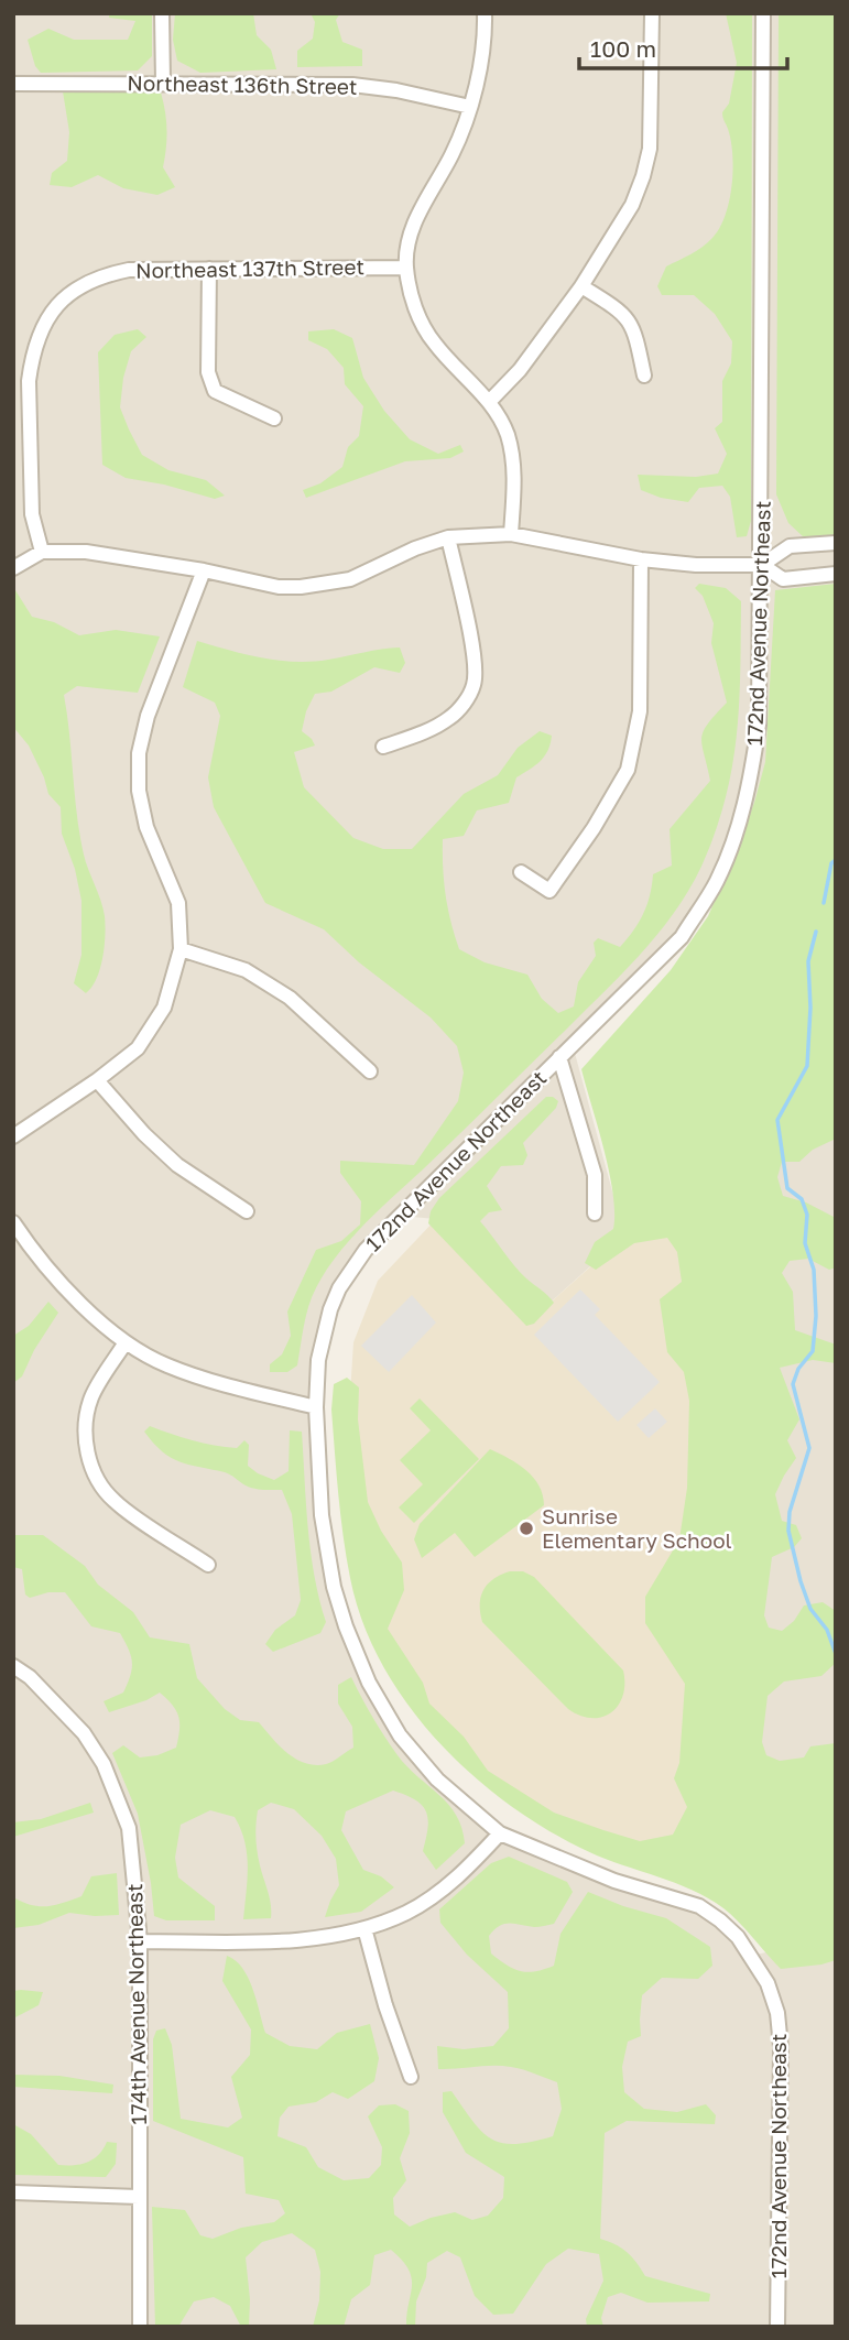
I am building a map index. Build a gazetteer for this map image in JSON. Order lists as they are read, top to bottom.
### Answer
{
  "streets": {
    "street": [
      "Northeast 136th Street",
      "Northeast 137th Street",
      "172nd Avenue Northeast",
      "174th Avenue Northeast"
    ]
  },
  "places": ["Sunrise Elementary School"],
  "scale_bar": "100 m"
}
